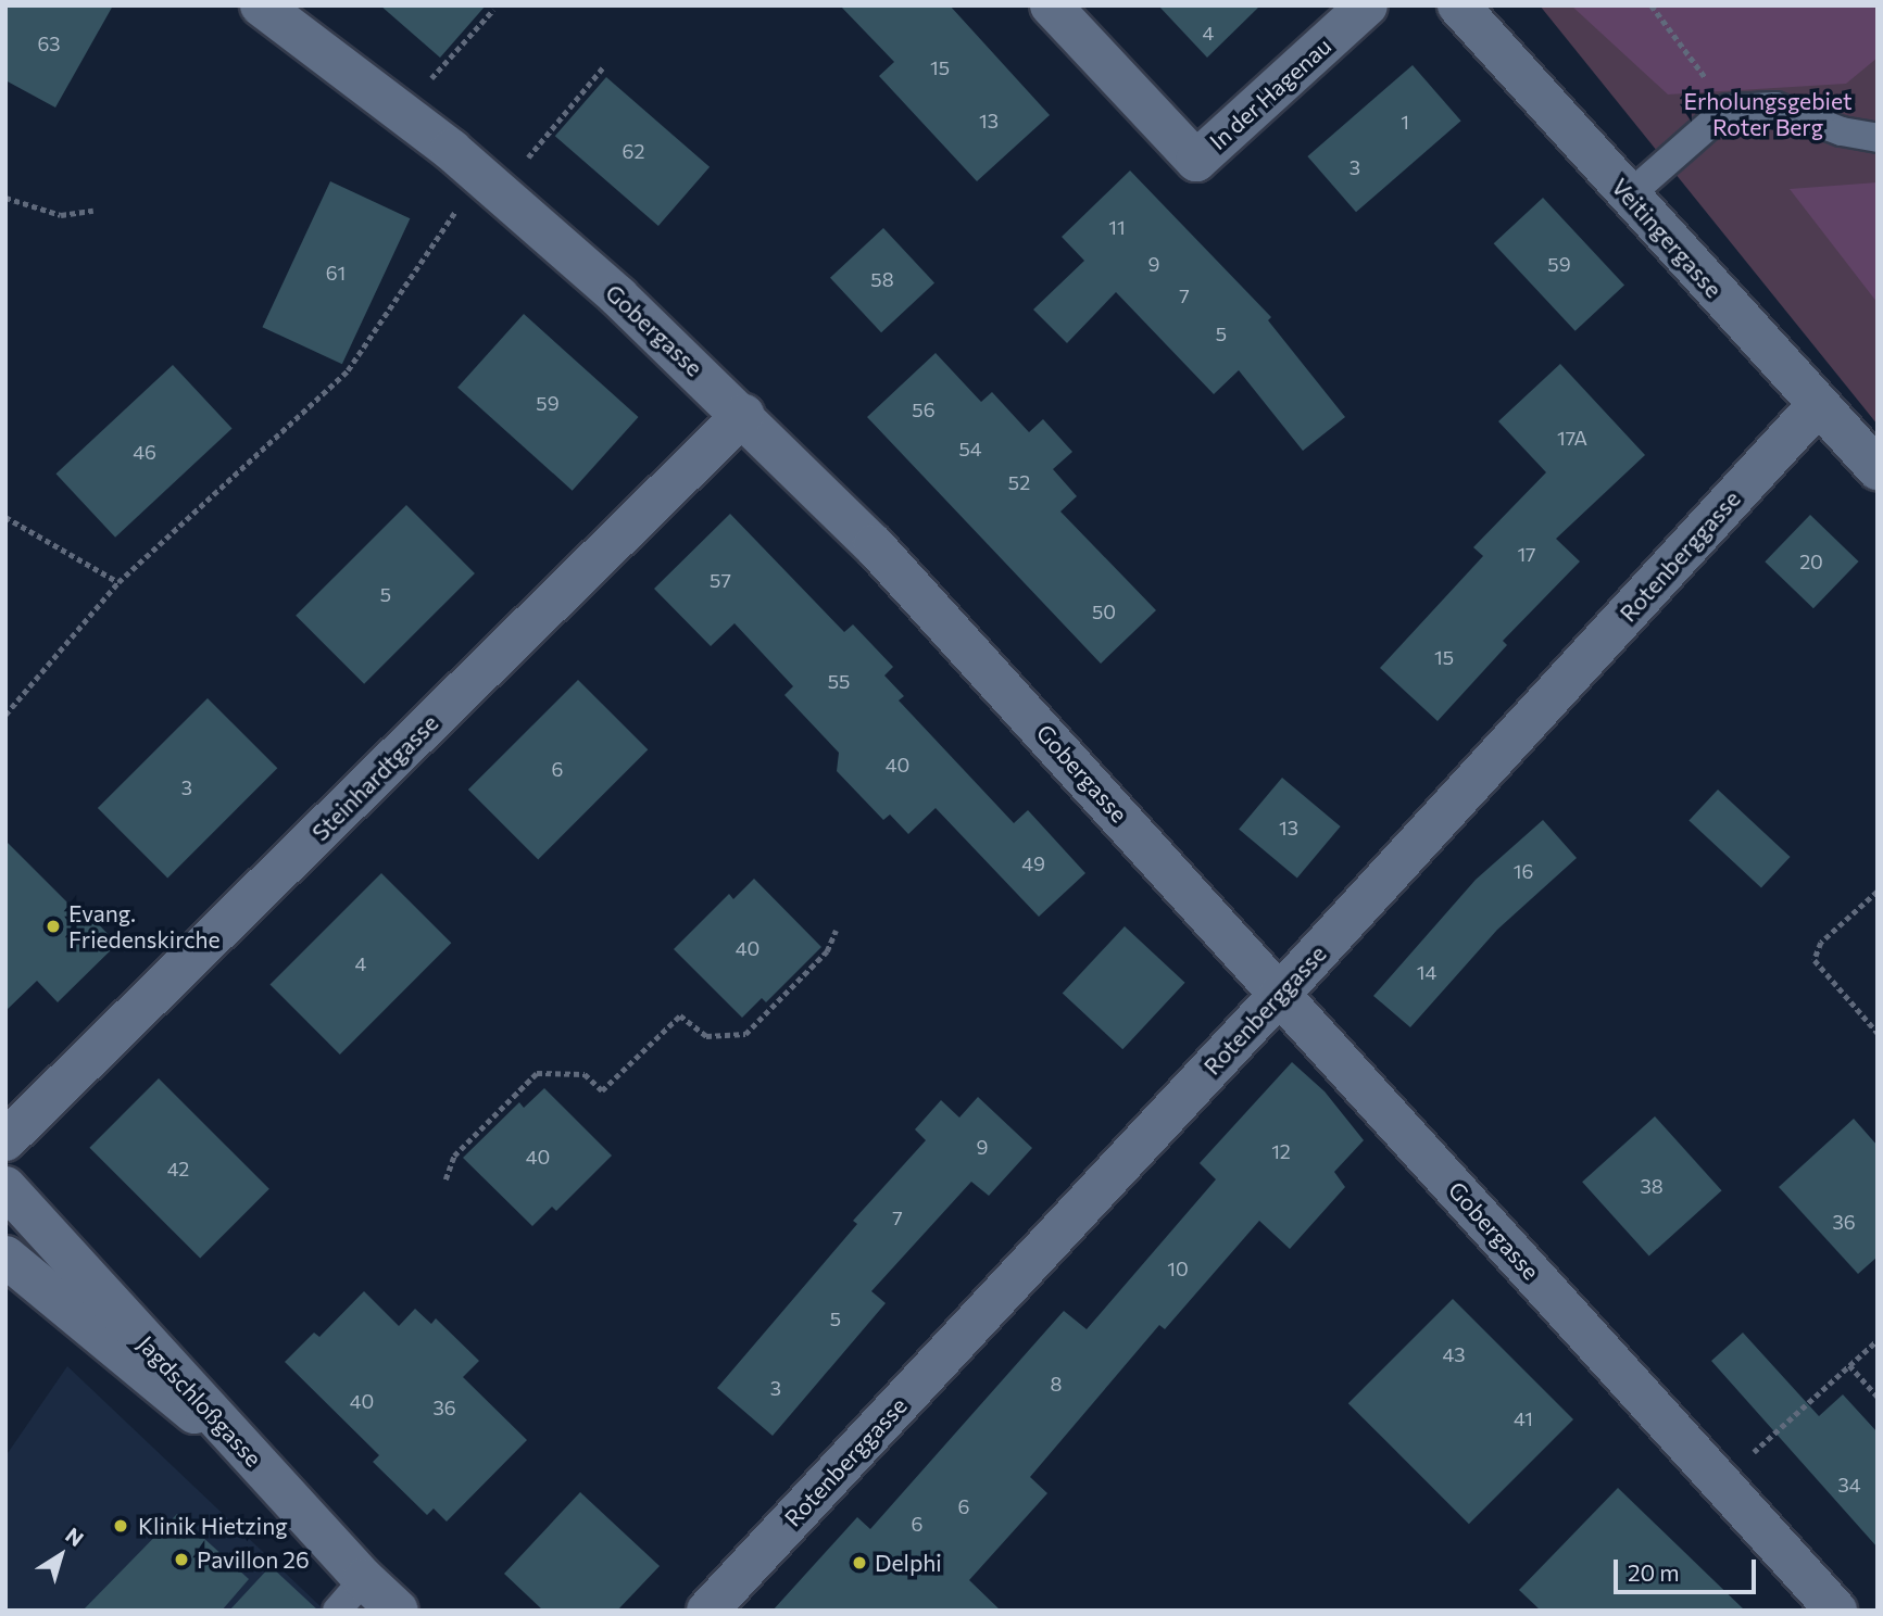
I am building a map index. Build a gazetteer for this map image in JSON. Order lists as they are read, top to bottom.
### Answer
{
  "streets": {
    "street": [
      "In der Hagenau",
      "Veitingergasse",
      "Gobergasse",
      "Rotenberggasse",
      "Steinhardtgasse",
      "Jagdschloßgasse"
    ]
  },
  "crossings": [
    ["Veitingergasse", "Rotenberggasse"],
    ["Gobergasse", "Rotenberggasse"],
    ["Gobergasse", "Steinhardtgasse"]
  ],
  "parks": ["Erholungsgebiet Roter Berg"],
  "places": [
    "Evang. Friedenskirche",
    "Klinik Hietzing",
    "Pavillon 26",
    "Delphi"
  ],
  "house_numbers": [
    "4",
    "63",
    "15",
    "13",
    "1",
    "62",
    "3",
    "11",
    "9",
    "59",
    "61",
    "58",
    "7",
    "5",
    "59",
    "56",
    "17A",
    "54",
    "46",
    "52",
    "17",
    "20",
    "57",
    "5",
    "50",
    "15",
    "55",
    "40",
    "6",
    "3",
    "13",
    "49",
    "16",
    "40",
    "4",
    "14",
    "9",
    "12",
    "40",
    "42",
    "38",
    "7",
    "36",
    "10",
    "5",
    "43",
    "8",
    "3",
    "40",
    "36",
    "41",
    "34",
    "6",
    "6"
  ],
  "scale_bar": "20 m",
  "north": "top right"
}
